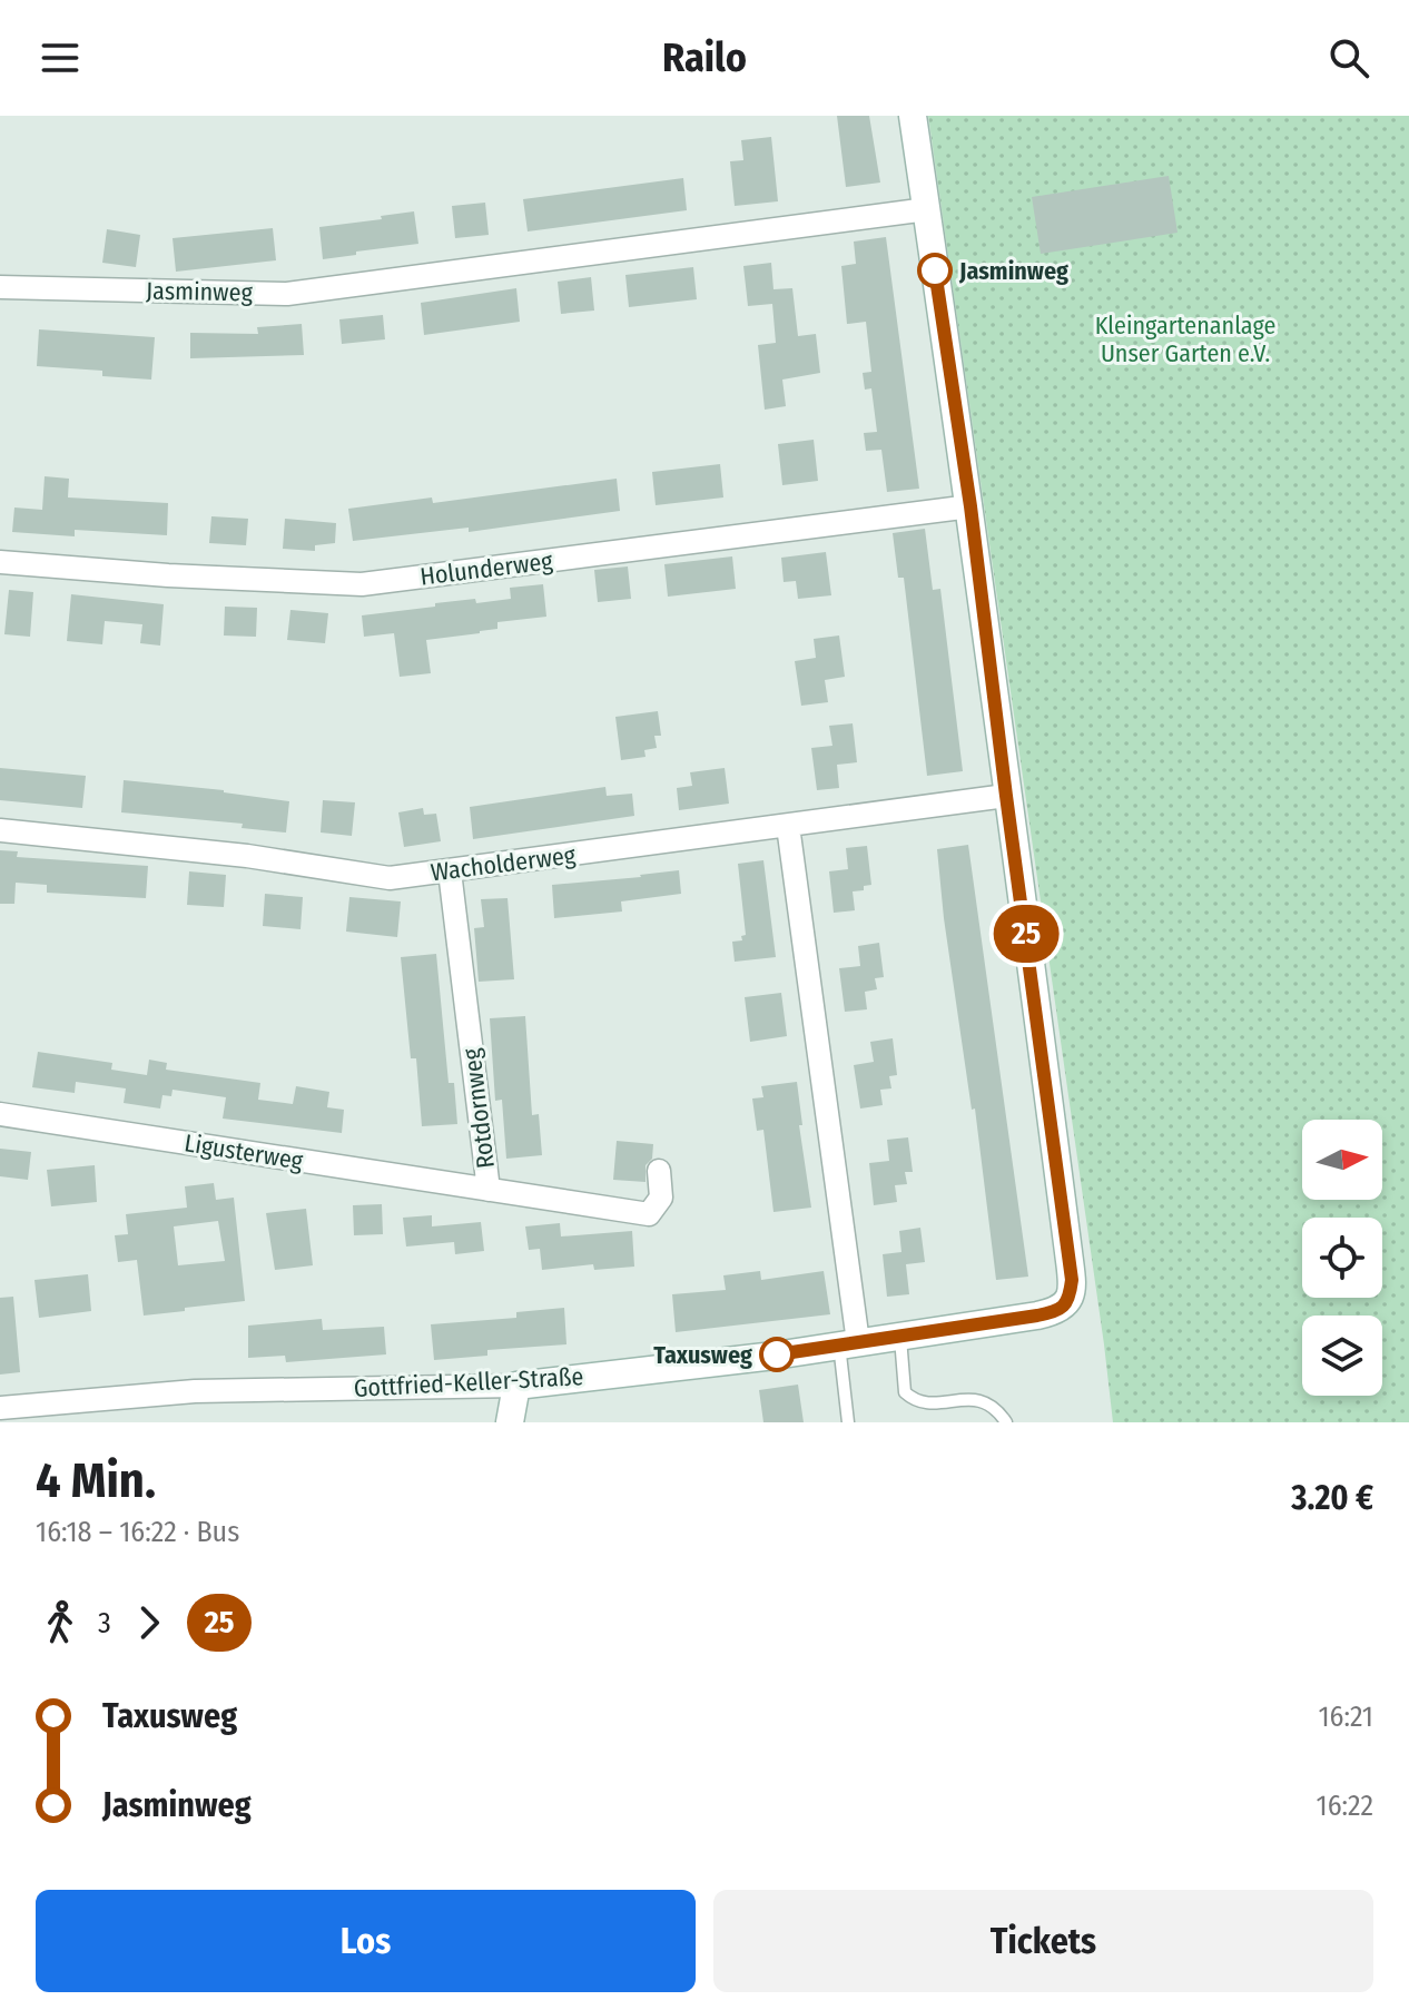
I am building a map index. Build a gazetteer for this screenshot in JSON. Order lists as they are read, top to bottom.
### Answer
{
  "streets": {
    "street": [
      "Jasminweg",
      "Holunderweg",
      "Wacholderweg",
      "Rotdornweg",
      "Ligusterweg",
      "Gottfried-Keller-Straße"
    ]
  },
  "crossings": [
    ["Jasminweg", "Gottfried-Keller-Straße"],
    ["Holunderweg", "Gottfried-Keller-Straße"],
    ["Wacholderweg", "Rotdornweg"],
    ["Wacholderweg", "Gottfried-Keller-Straße"],
    ["Rotdornweg", "Ligusterweg"]
  ],
  "parks": ["Kleingartenanlage Unser Garten e.V."],
  "places": ["Jasminweg", "Taxusweg"],
  "lines": ["bus line 25"],
  "north": "right",
  "page": {
    "header": "Railo",
    "on_map": "25",
    "heading": ["4 Min.", "16:18 – 16:22 · Bus", "3.20 €"],
    "legs": ["3", "25"],
    "list": [
      {
        "name": "Taxusweg",
        "value": "16:21"
      },
      {
        "name": "Jasminweg",
        "value": "16:22"
      }
    ],
    "buttons": ["Los", "Tickets"]
  }
}
